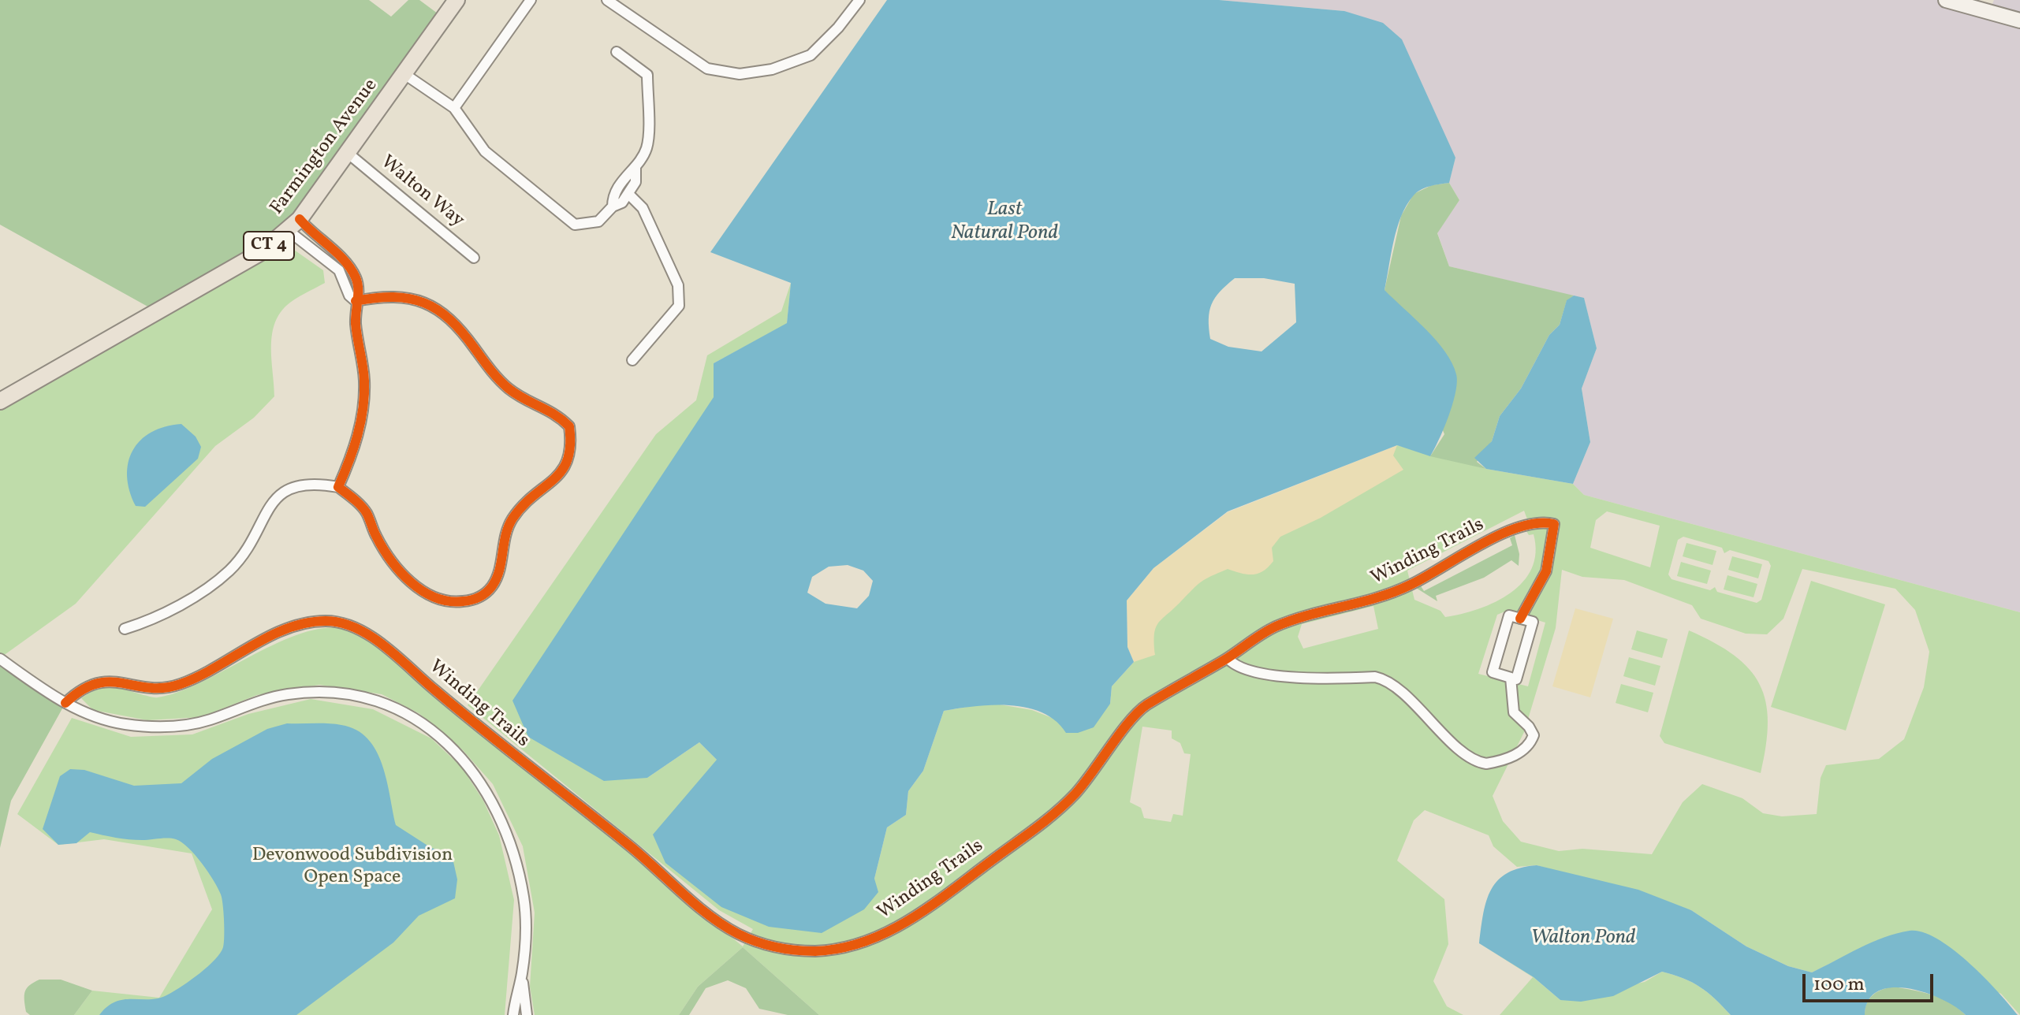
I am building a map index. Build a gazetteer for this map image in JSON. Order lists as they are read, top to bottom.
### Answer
{
  "streets": {
    "main road": ["Farmington Avenue", "CT 4"],
    "street": ["Walton Way", "Winding Trails"]
  },
  "crossings": [
    ["Farmington Avenue", "Walton Way"]
  ],
  "water": ["Last Natural Pond", "Walton Pond"],
  "parks": ["Devonwood Subdivision Open Space"],
  "scale_bar": "100 m"
}
